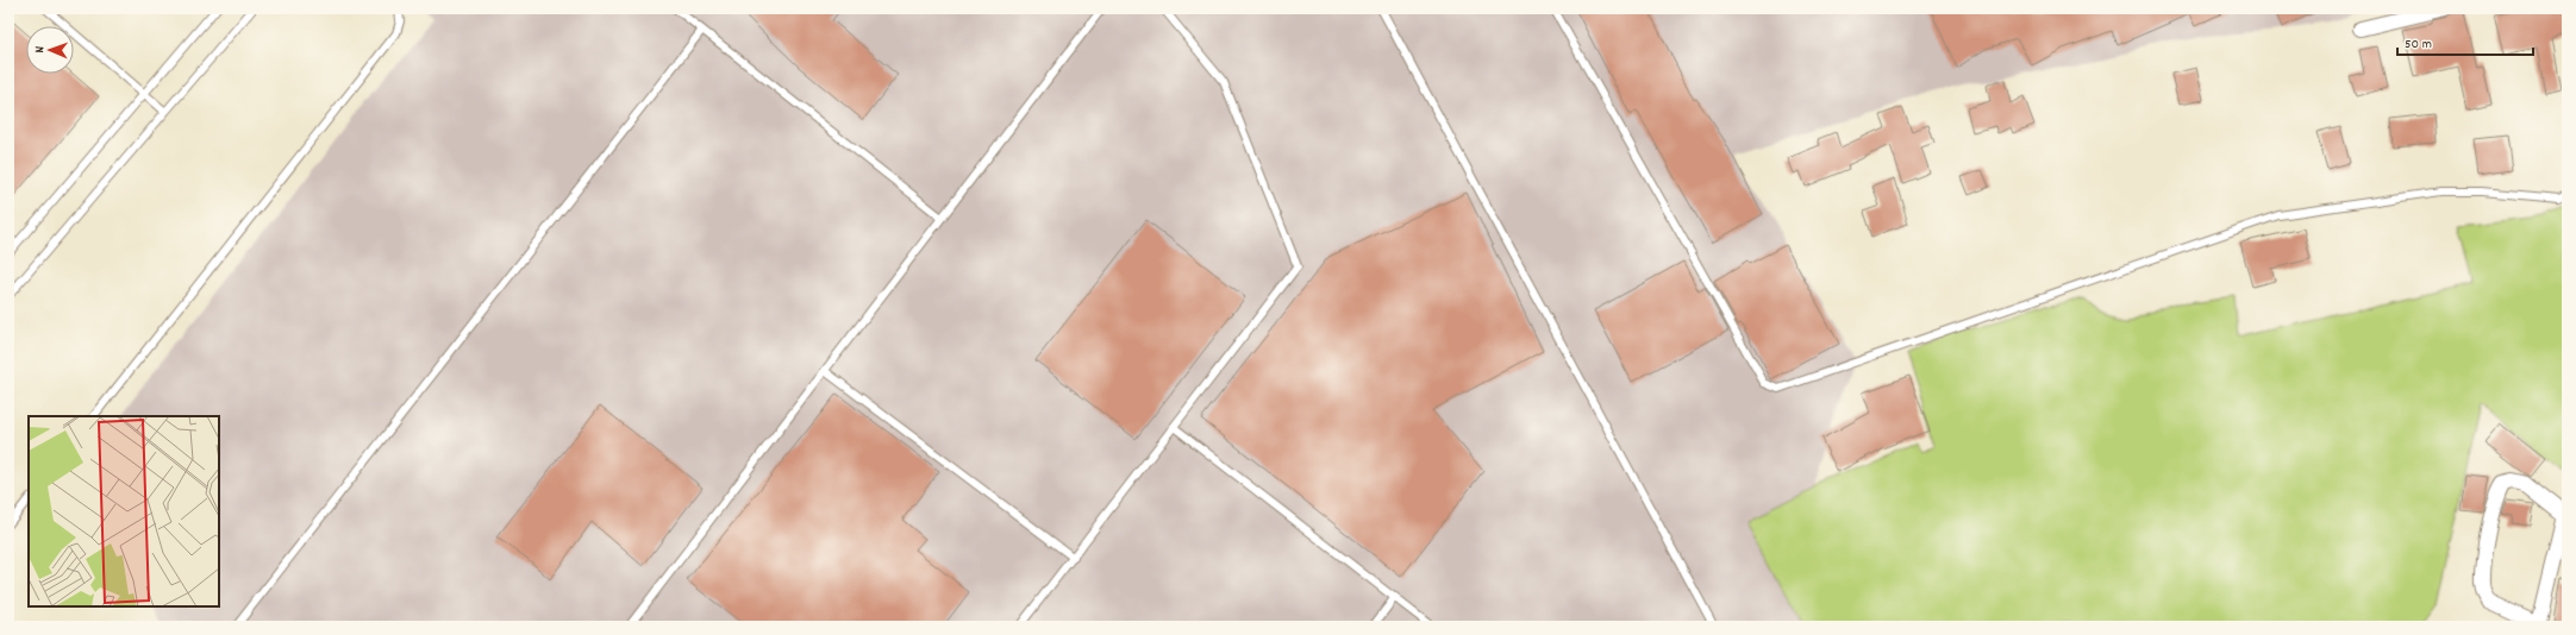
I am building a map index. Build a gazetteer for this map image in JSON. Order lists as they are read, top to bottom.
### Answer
{
  "scale_bar": "50 m",
  "north": "left"
}
